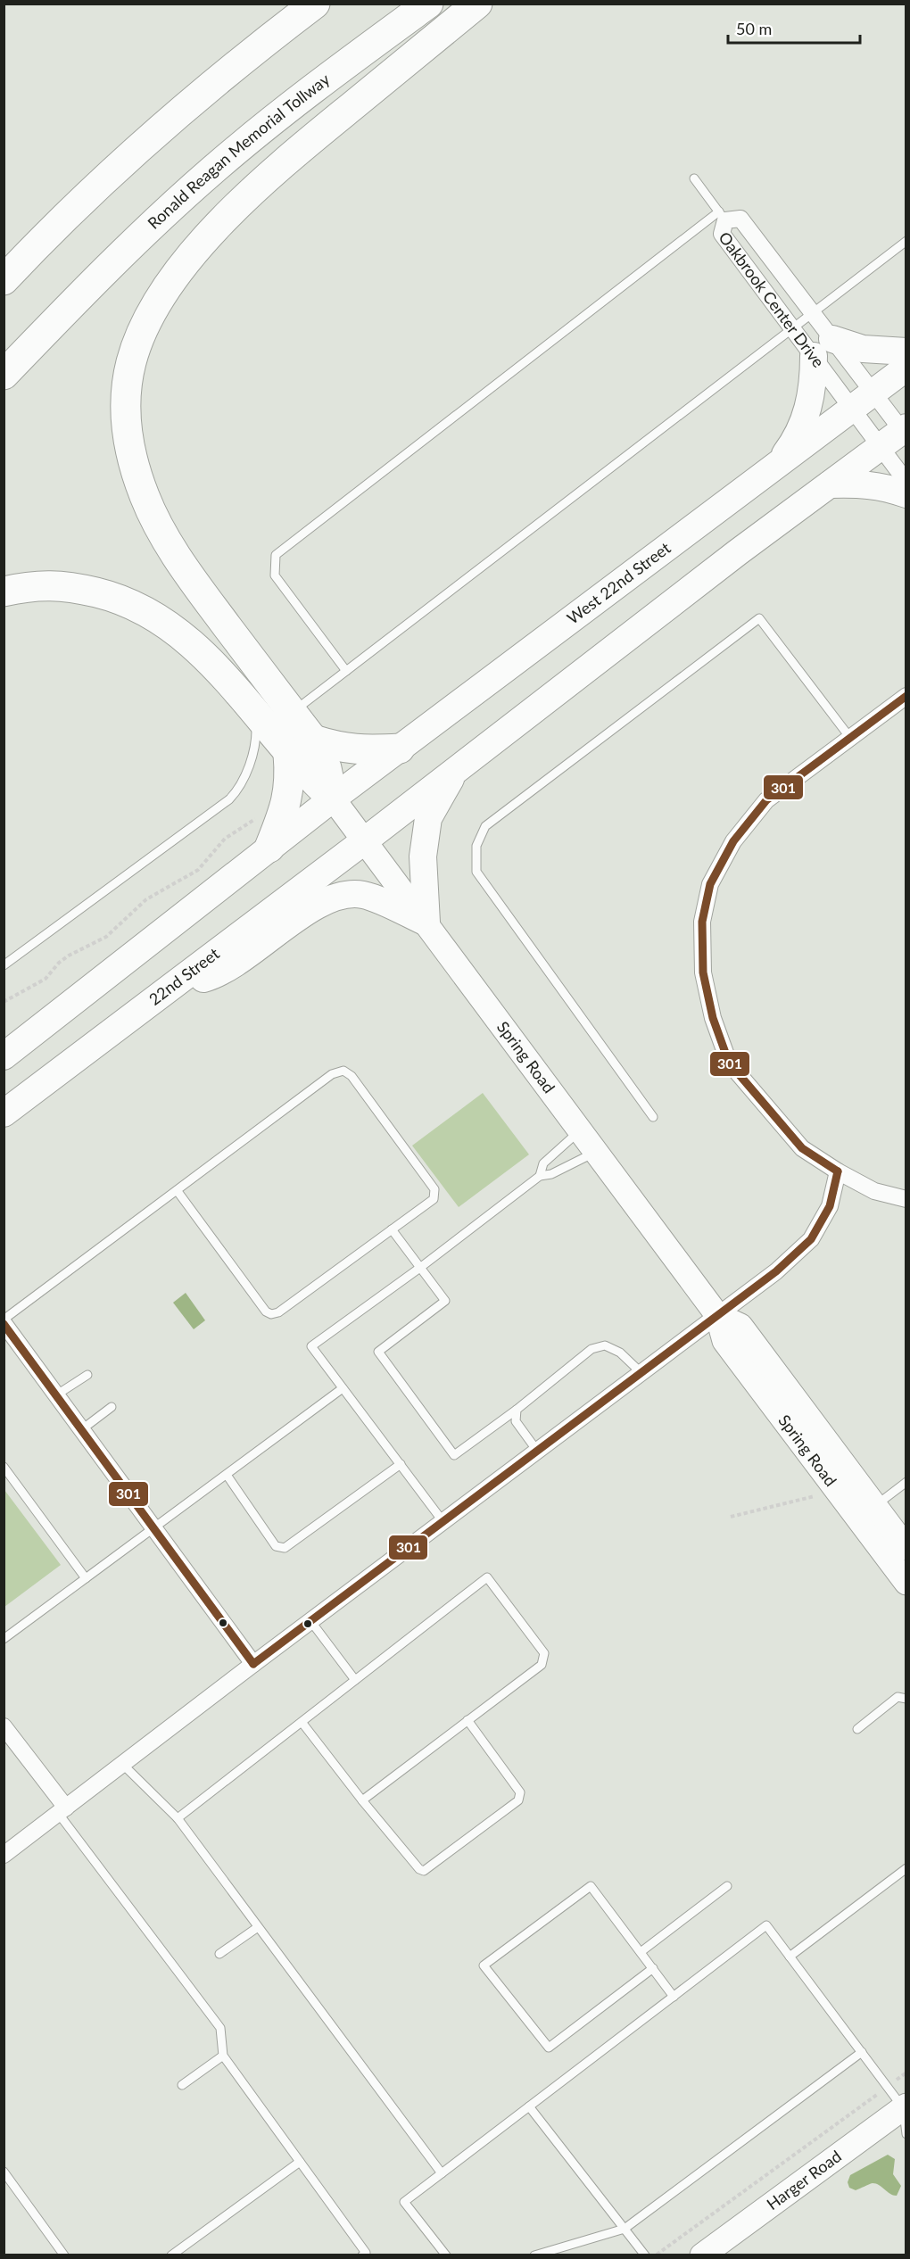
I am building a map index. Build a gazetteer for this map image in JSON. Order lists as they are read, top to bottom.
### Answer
{
  "streets": {
    "highway": ["Ronald Reagan Memorial Tollway"],
    "main road": ["West 22nd Street", "22nd Street"],
    "street": ["Oakbrook Center Drive", "Spring Road", "Harger Road"]
  },
  "crossings": [
    ["Oakbrook Center Drive", "West 22nd Street"],
    ["West 22nd Street", "Spring Road"],
    ["22nd Street", "Spring Road"]
  ],
  "lines": ["transit line 301"],
  "scale_bar": "50 m"
}
